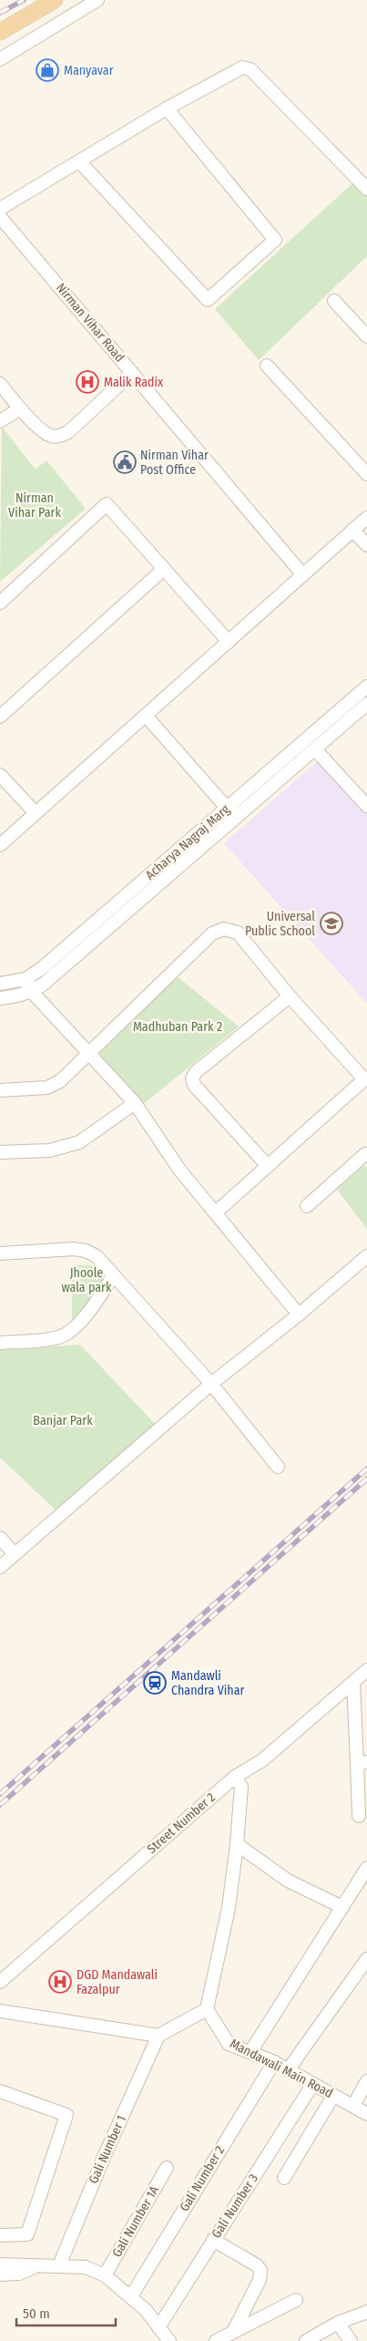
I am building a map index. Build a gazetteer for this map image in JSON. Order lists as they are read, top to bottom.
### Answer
{
  "streets": {
    "street": [
      "Nirman Vihar Road",
      "Acharya Nagraj Marg",
      "Street Number 2",
      "Mandawali Main Road",
      "Gali Number 1",
      "Gali Number 2",
      "Gali Number 3",
      "Gali Number 1A"
    ]
  },
  "crossings": [
    ["Mandawali Main Road", "Gali Number 2"],
    ["Mandawali Main Road", "Gali Number 3"]
  ],
  "parks": [
    "Nirman Vihar Park",
    "Madhuban Park 2",
    "Jhoole wala park",
    "Banjar Park"
  ],
  "places": {
    "shop": ["Manyavar"],
    "hospital": ["Malik Radix", "DGD Mandawali Fazalpur"],
    "public building": ["Nirman Vihar Post Office"],
    "school or university": ["Universal Public School"],
    "station": ["Mandawli Chandra Vihar"]
  },
  "scale_bar": "50 m"
}
